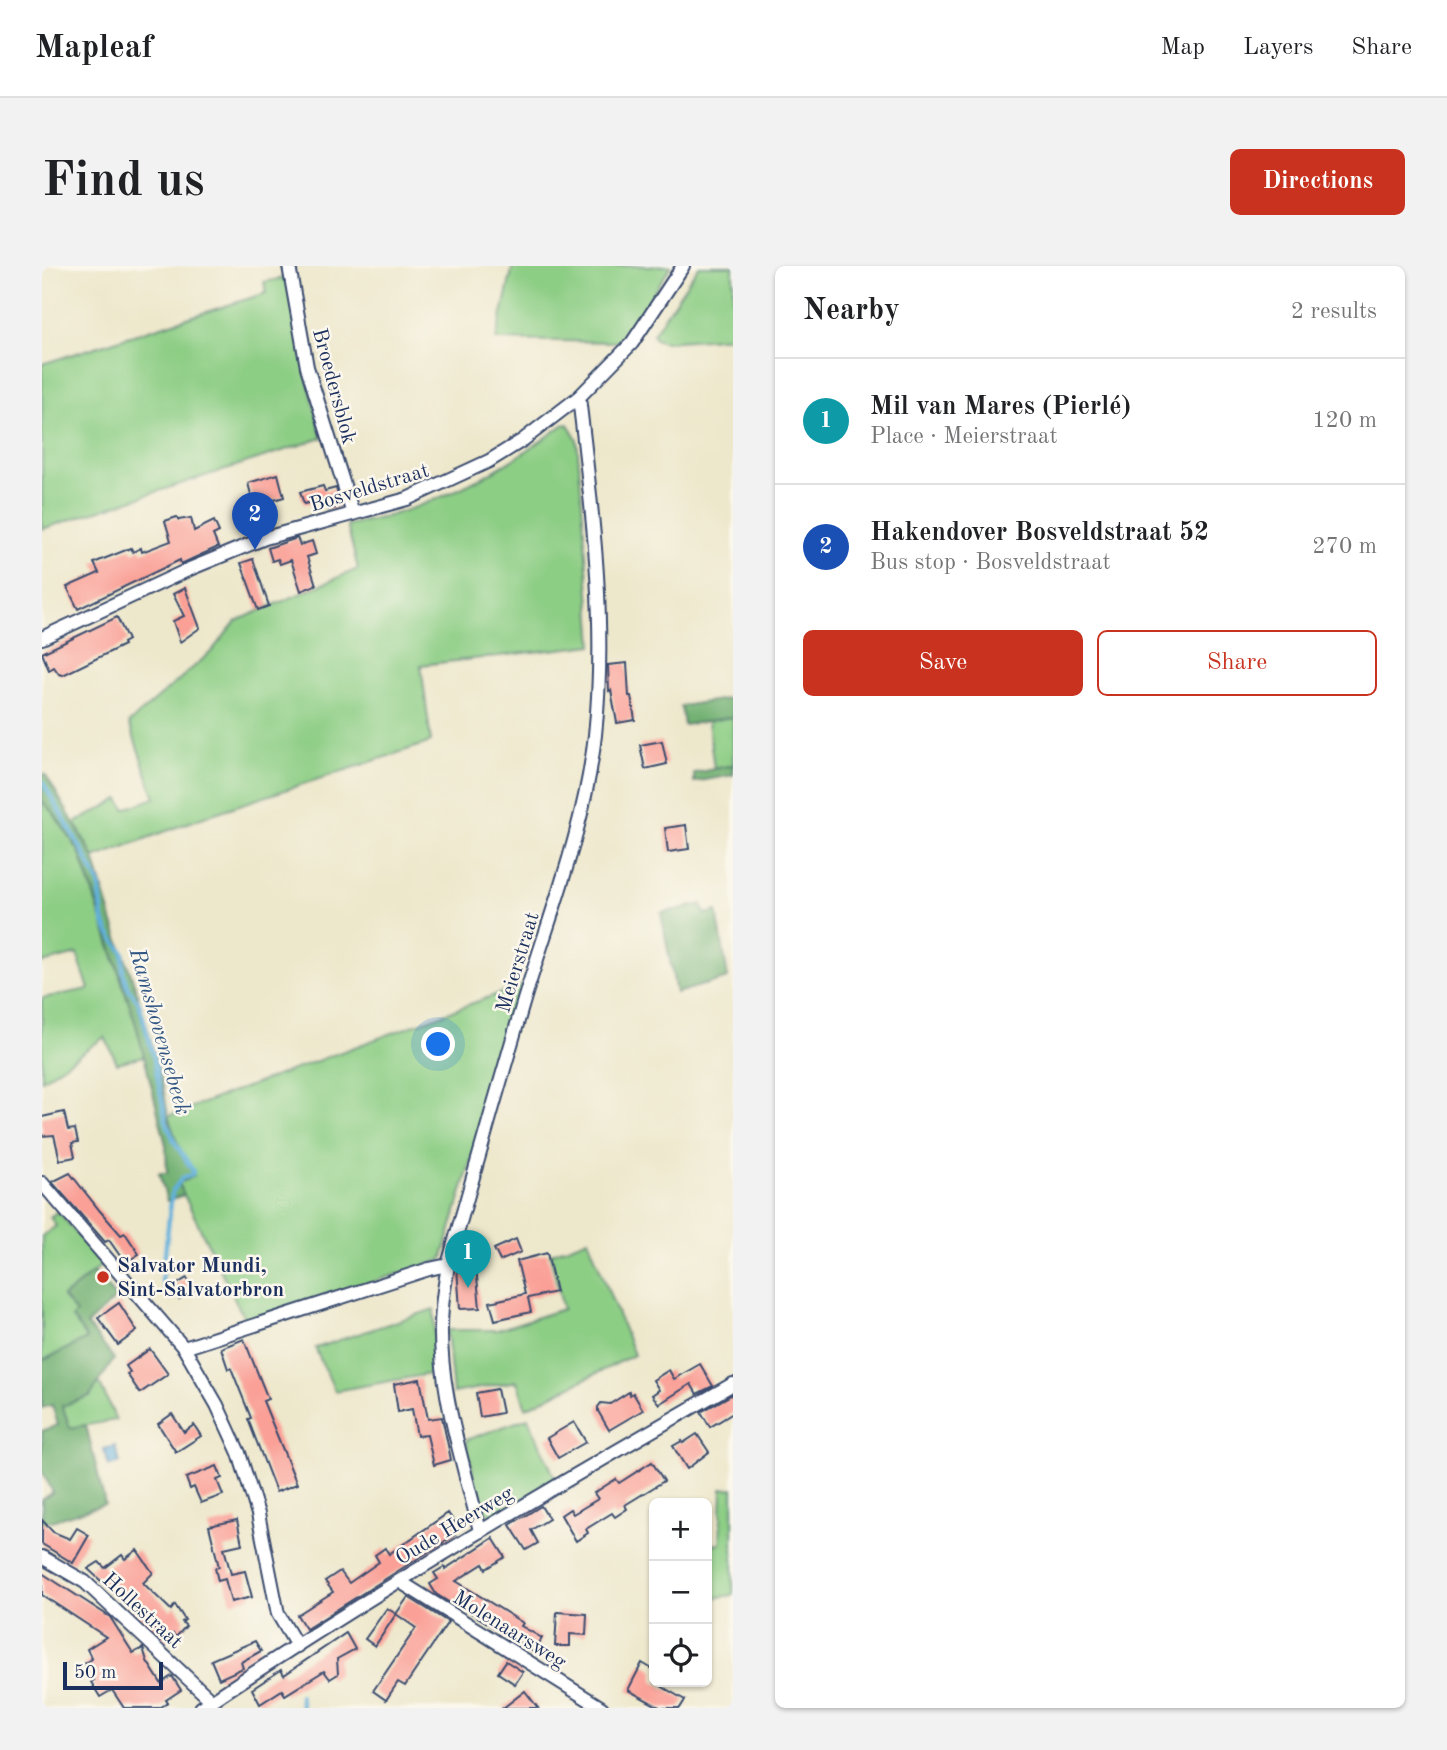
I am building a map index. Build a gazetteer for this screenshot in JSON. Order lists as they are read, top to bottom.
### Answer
{
  "streets": {
    "street": [
      "Broedersblok",
      "Bosveldstraat",
      "Meierstraat",
      "Oude Heerweg",
      "Hollestraat",
      "Molenaarsweg"
    ]
  },
  "crossings": [
    ["Broedersblok", "Bosveldstraat"],
    ["Bosveldstraat", "Meierstraat"],
    ["Meierstraat", "Oude Heerweg"],
    ["Oude Heerweg", "Hollestraat"],
    ["Oude Heerweg", "Molenaarsweg"]
  ],
  "water": ["Ramshovensebeek"],
  "places": ["Salvator Mundi, Sint-Salvatorbron"],
  "scale_bar": "50 m",
  "page": {
    "header": "Mapleaf",
    "nav": ["Map", "Layers", "Share"],
    "buttons": [
      "Directions",
      ["Save", "Share"]
    ],
    "title": "Find us",
    "heading": ["Nearby", "2 results"],
    "list": [
      {
        "mark": "1",
        "name": "Mil van Mares (Pierlé)",
        "note": "Place · Meierstraat",
        "value": "120 m"
      },
      {
        "mark": "2",
        "name": "Hakendover Bosveldstraat 52",
        "note": "Bus stop · Bosveldstraat",
        "value": "270 m"
      }
    ],
    "pins": ["2", "1"],
    "map_buttons": ["+", "−"],
    "scale": "50 m"
  }
}
